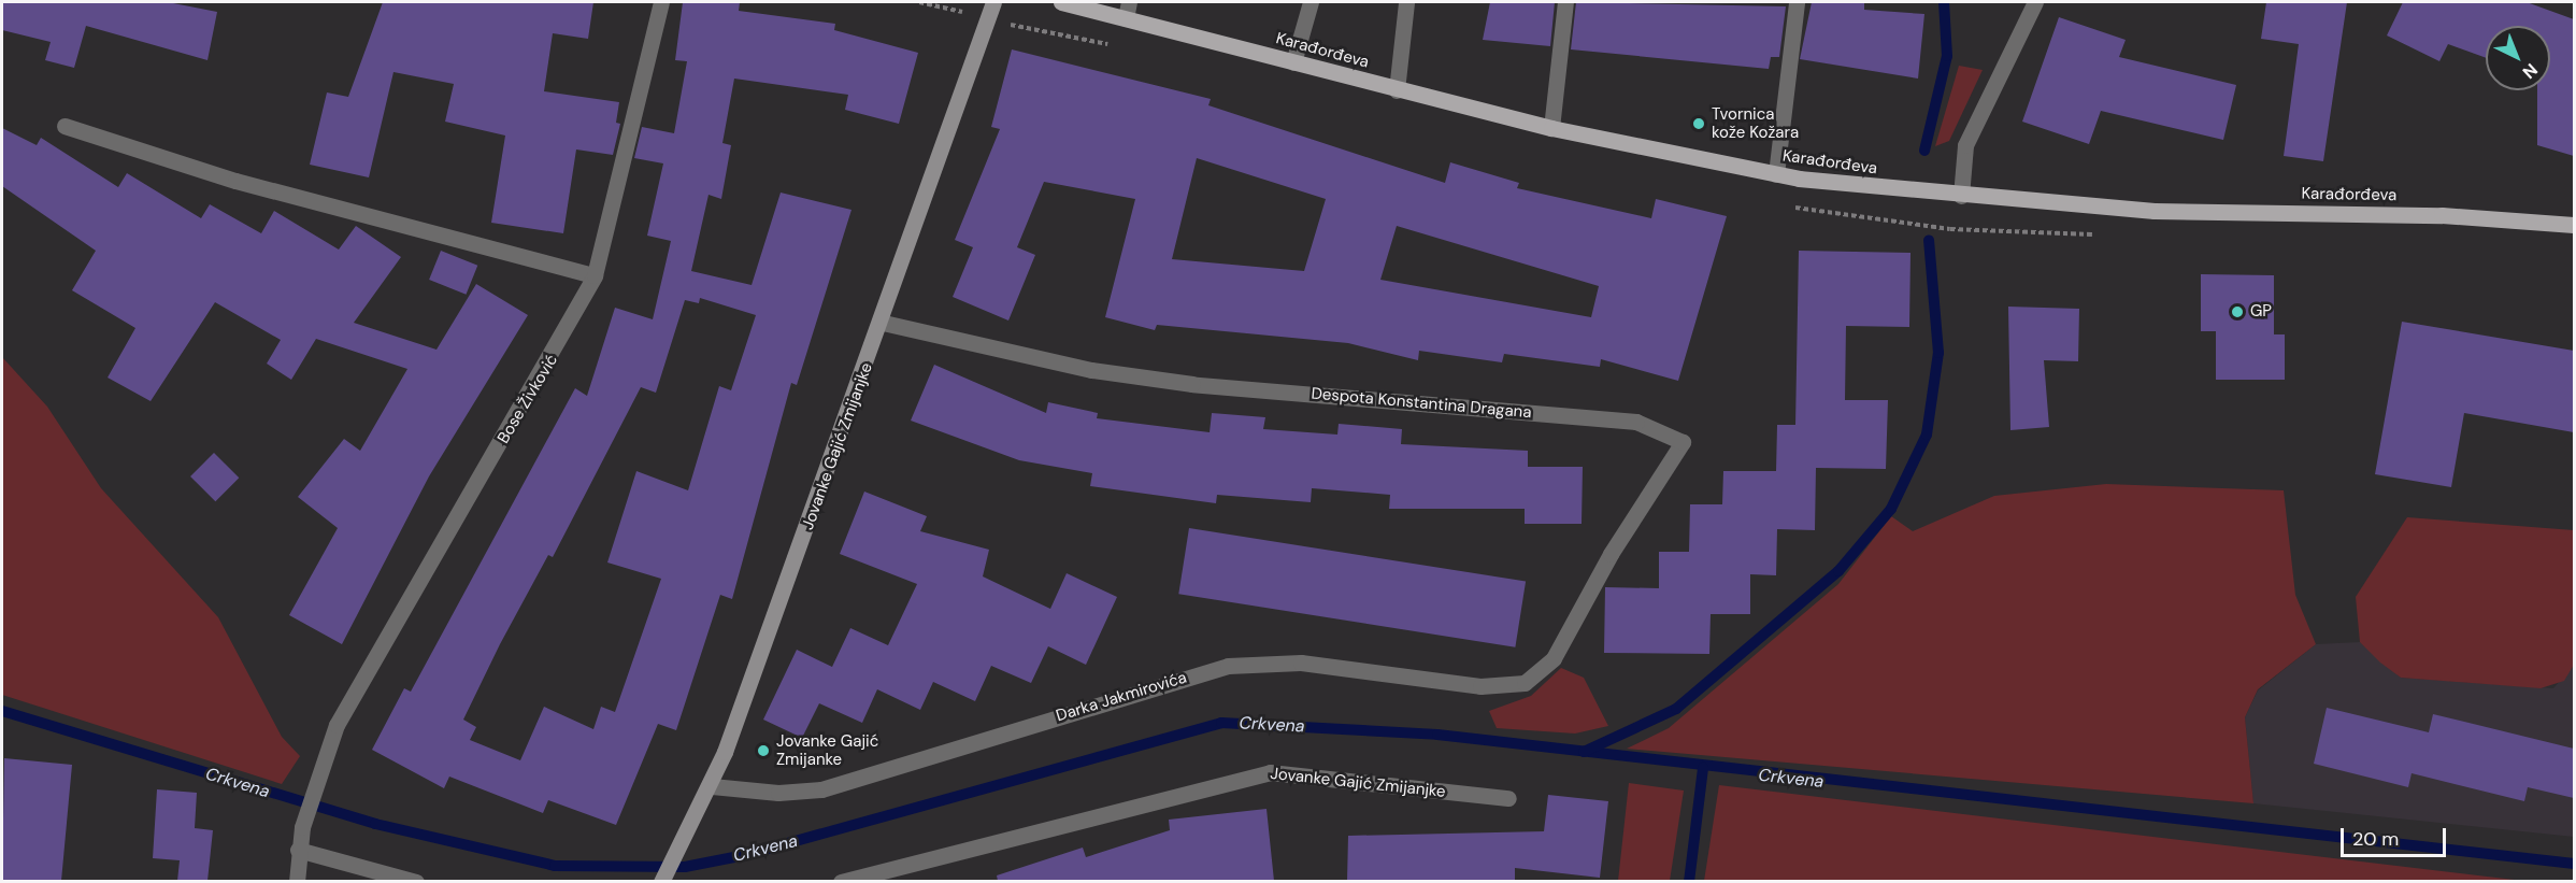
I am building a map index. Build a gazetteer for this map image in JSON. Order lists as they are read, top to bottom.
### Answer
{
  "streets": {
    "main road": ["Karađorđeva"],
    "street": [
      "Bose Živković",
      "Despota Konstantina Dragana",
      "Jovanke Gajić Zmijanjke",
      "Darka Jakmirovića"
    ]
  },
  "crossings": [
    ["Despota Konstantina Dragana", "Jovanke Gajić Zmijanjke"],
    ["Despota Konstantina Dragana", "Darka Jakmirovića"],
    ["Jovanke Gajić Zmijanjke", "Darka Jakmirovića"]
  ],
  "water": ["Crkvena"],
  "places": ["Tvornica kože Kožara", "GP", "Jovanke Gajić Zmijanke"],
  "scale_bar": "20 m",
  "north": "bottom right"
}
